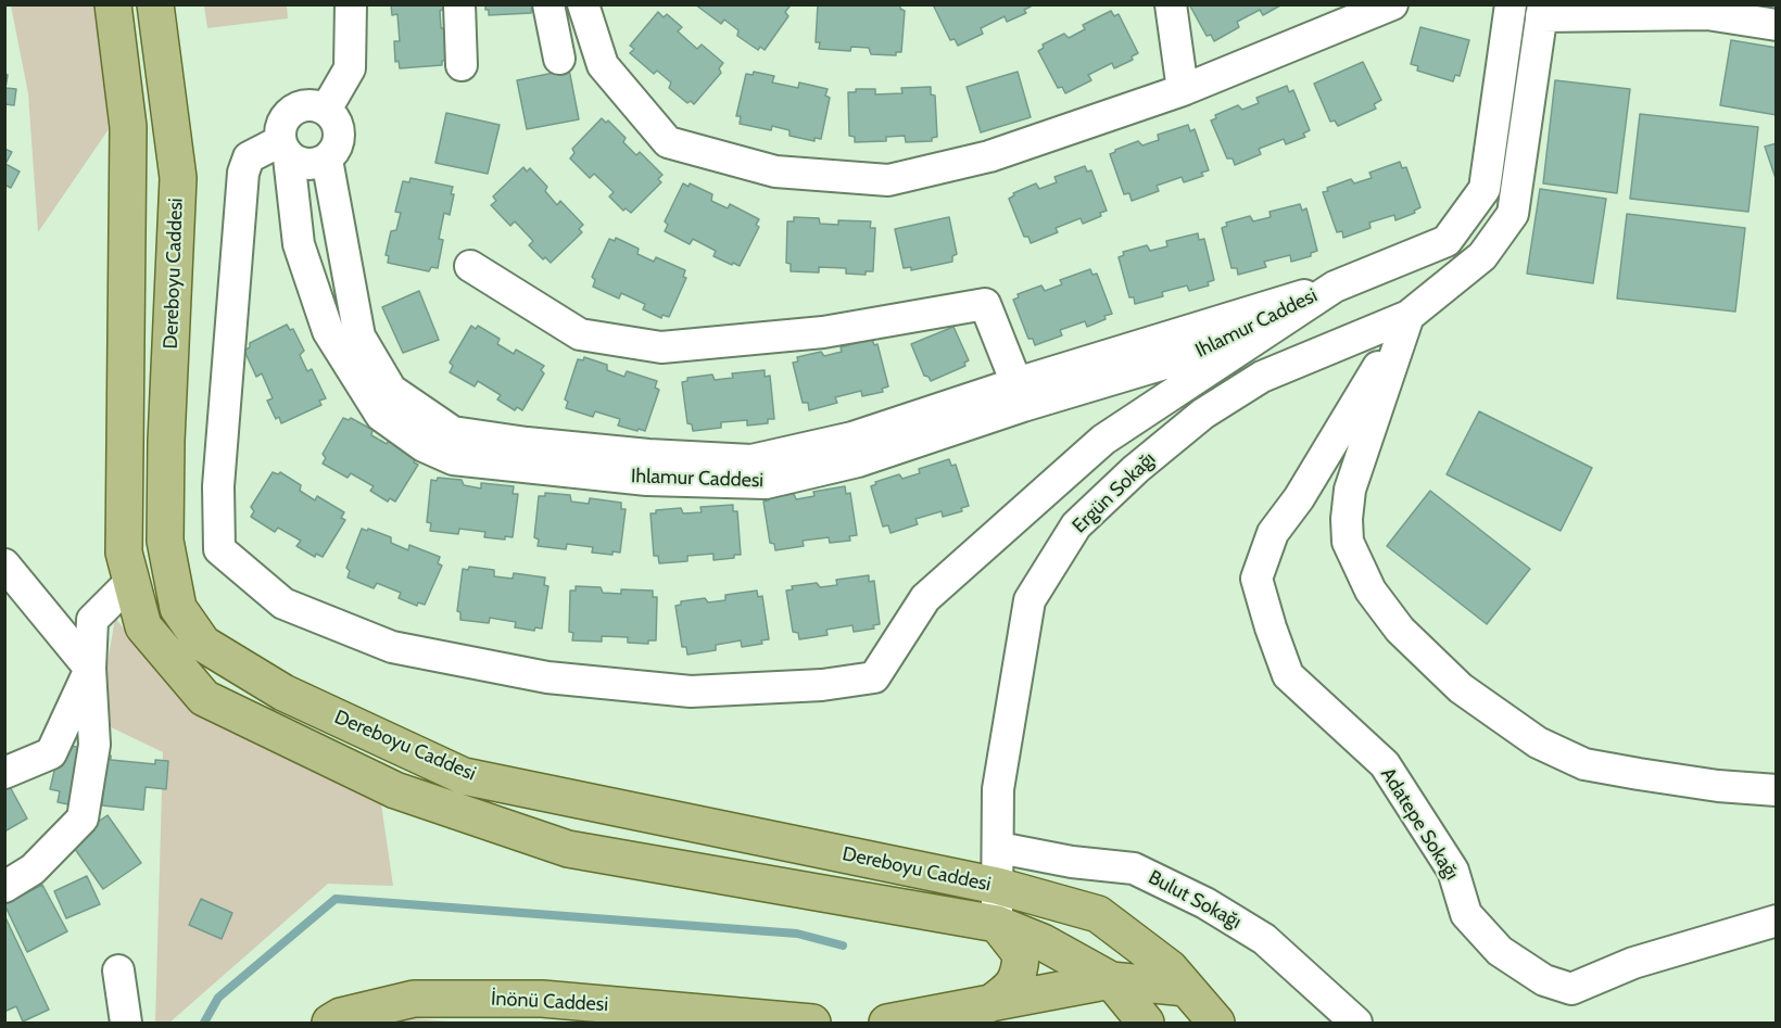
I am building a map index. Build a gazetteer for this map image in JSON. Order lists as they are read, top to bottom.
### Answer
{
  "streets": {
    "main road": ["Dereboyu Caddesi", "İnönü Caddesi"],
    "street": [
      "Ihlamur Caddesi",
      "Ergün Sokağı",
      "Adatepe Sokağı",
      "Bulut Sokağı"
    ]
  },
  "crossings": [
    ["Dereboyu Caddesi", "Ergün Sokağı"],
    ["Ergün Sokağı", "Adatepe Sokağı"],
    ["Ergün Sokağı", "Bulut Sokağı"]
  ]
}
